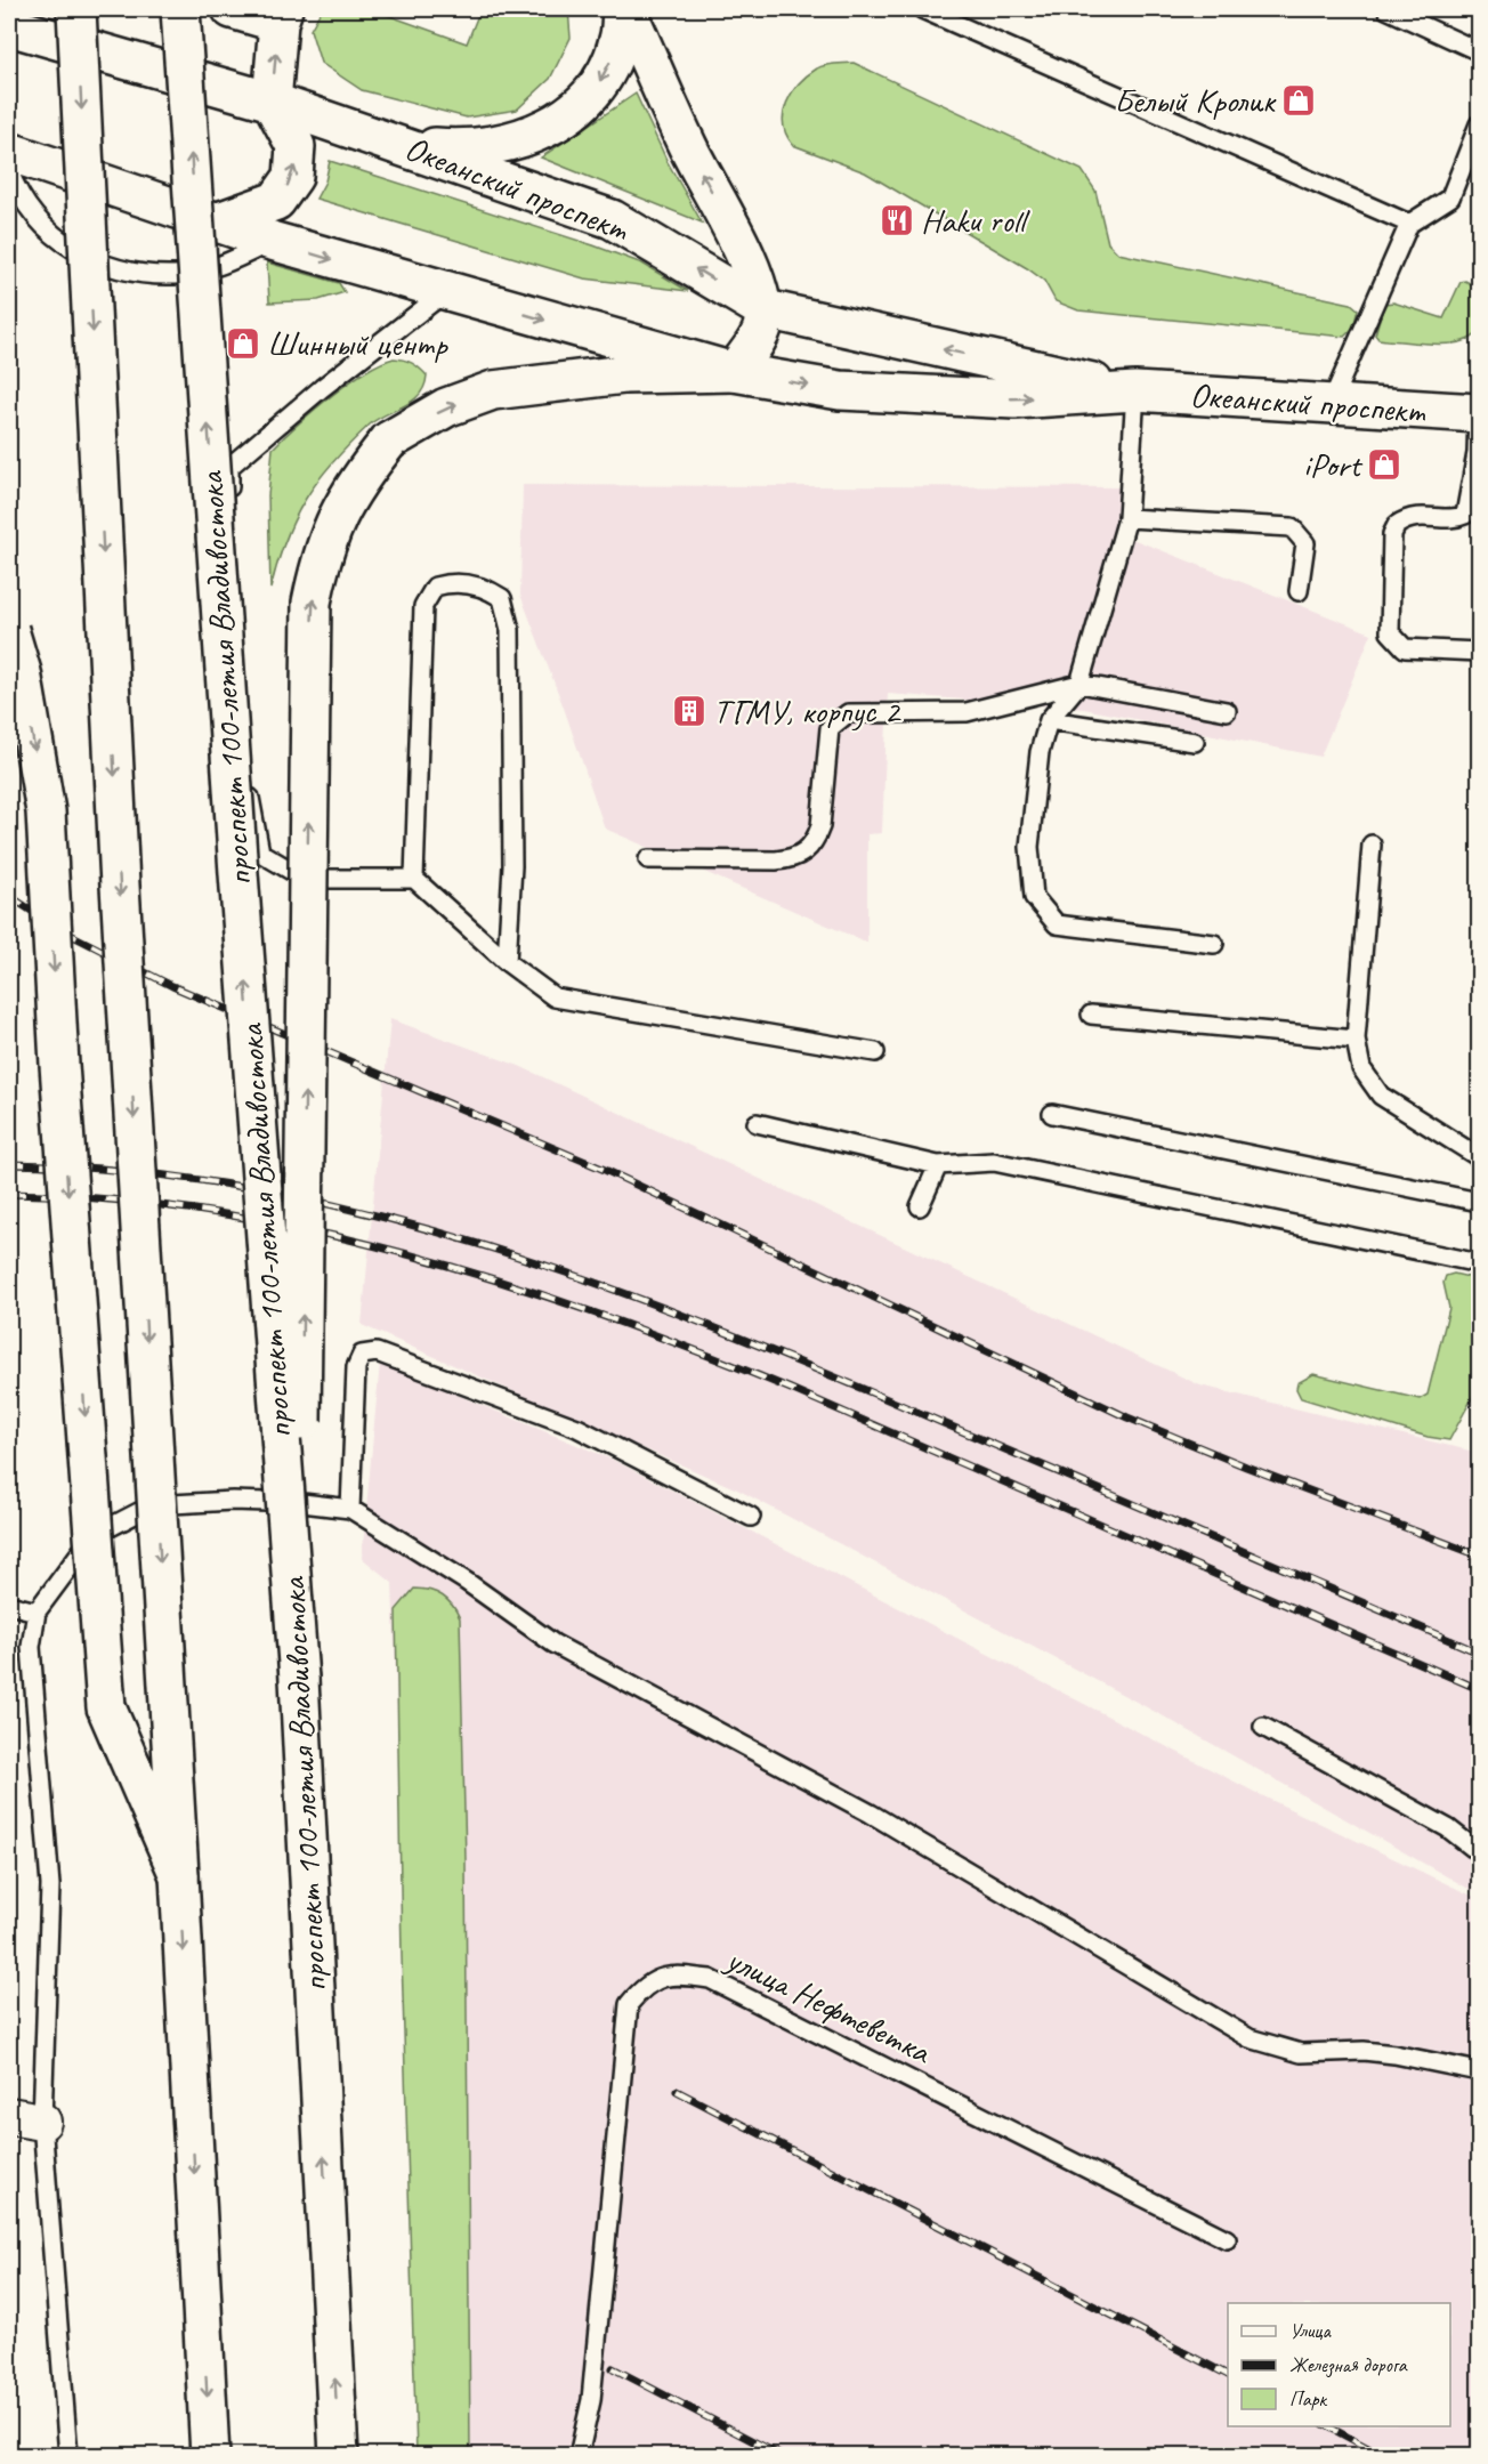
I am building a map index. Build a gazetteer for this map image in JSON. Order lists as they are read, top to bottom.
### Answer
{
  "streets": {
    "main road": ["Океанский проспект", "проспект 100-летия Владивостока"],
    "lane": ["улица Нефтеветка"]
  },
  "places": {
    "shop": ["Белый Кролик", "Шинный центр", "iPort"],
    "restaurant": ["Haku roll"],
    "building": ["ТГМУ, корпус 2"]
  },
  "legend": ["Улица", "Железная дорога", "Парк"]
}
